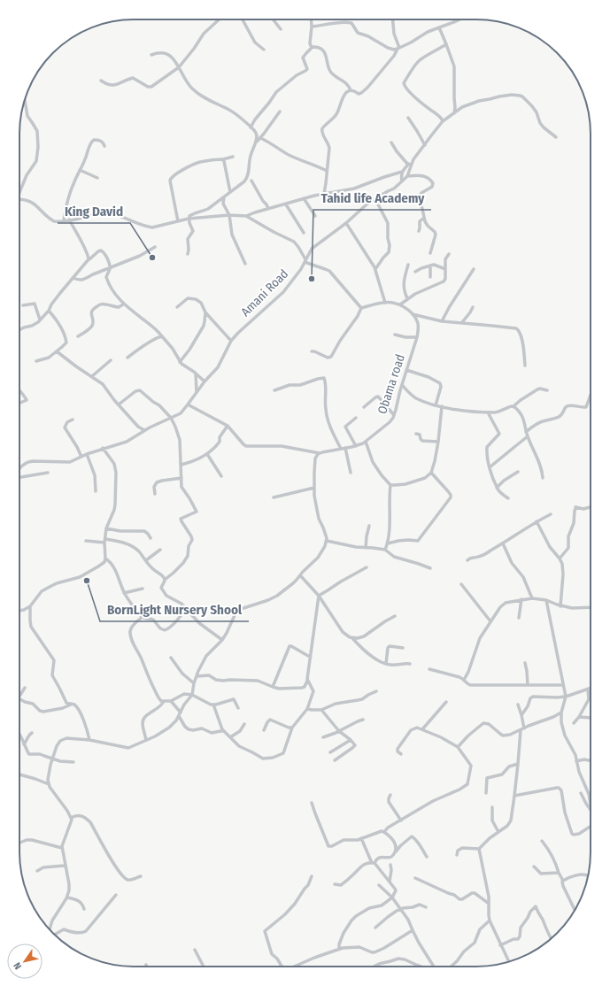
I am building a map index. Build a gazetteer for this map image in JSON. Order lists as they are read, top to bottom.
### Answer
{
  "streets": {
    "street": ["Amani Road", "Obama road"]
  },
  "places": ["King David", "Tahid life Academy", "BornLight Nursery Shool"],
  "north": "bottom left"
}
